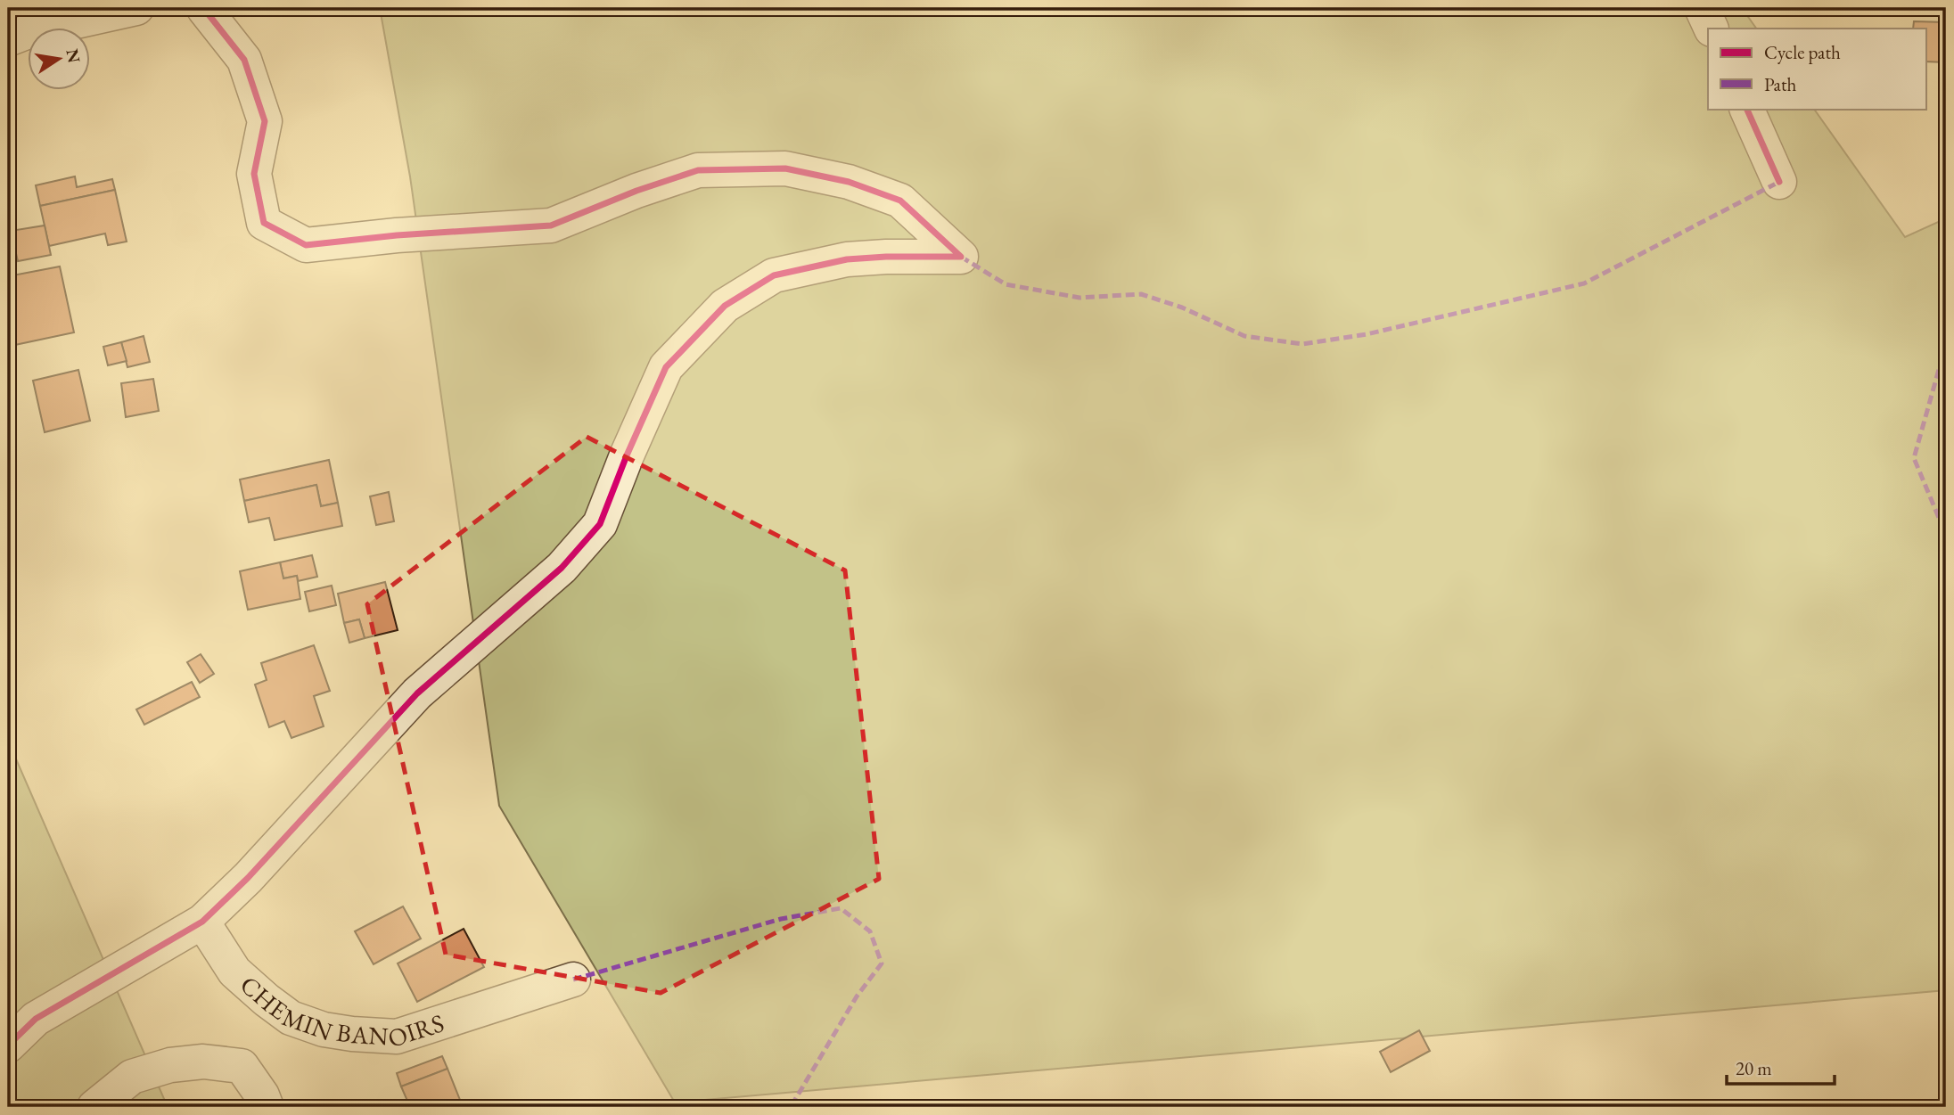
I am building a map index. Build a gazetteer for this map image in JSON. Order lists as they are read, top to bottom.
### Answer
{
  "streets": {
    "street": ["CHEMIN BANOIRS"]
  },
  "legend": ["Cycle path", "Path"],
  "scale_bar": "20 m",
  "north": "right"
}
